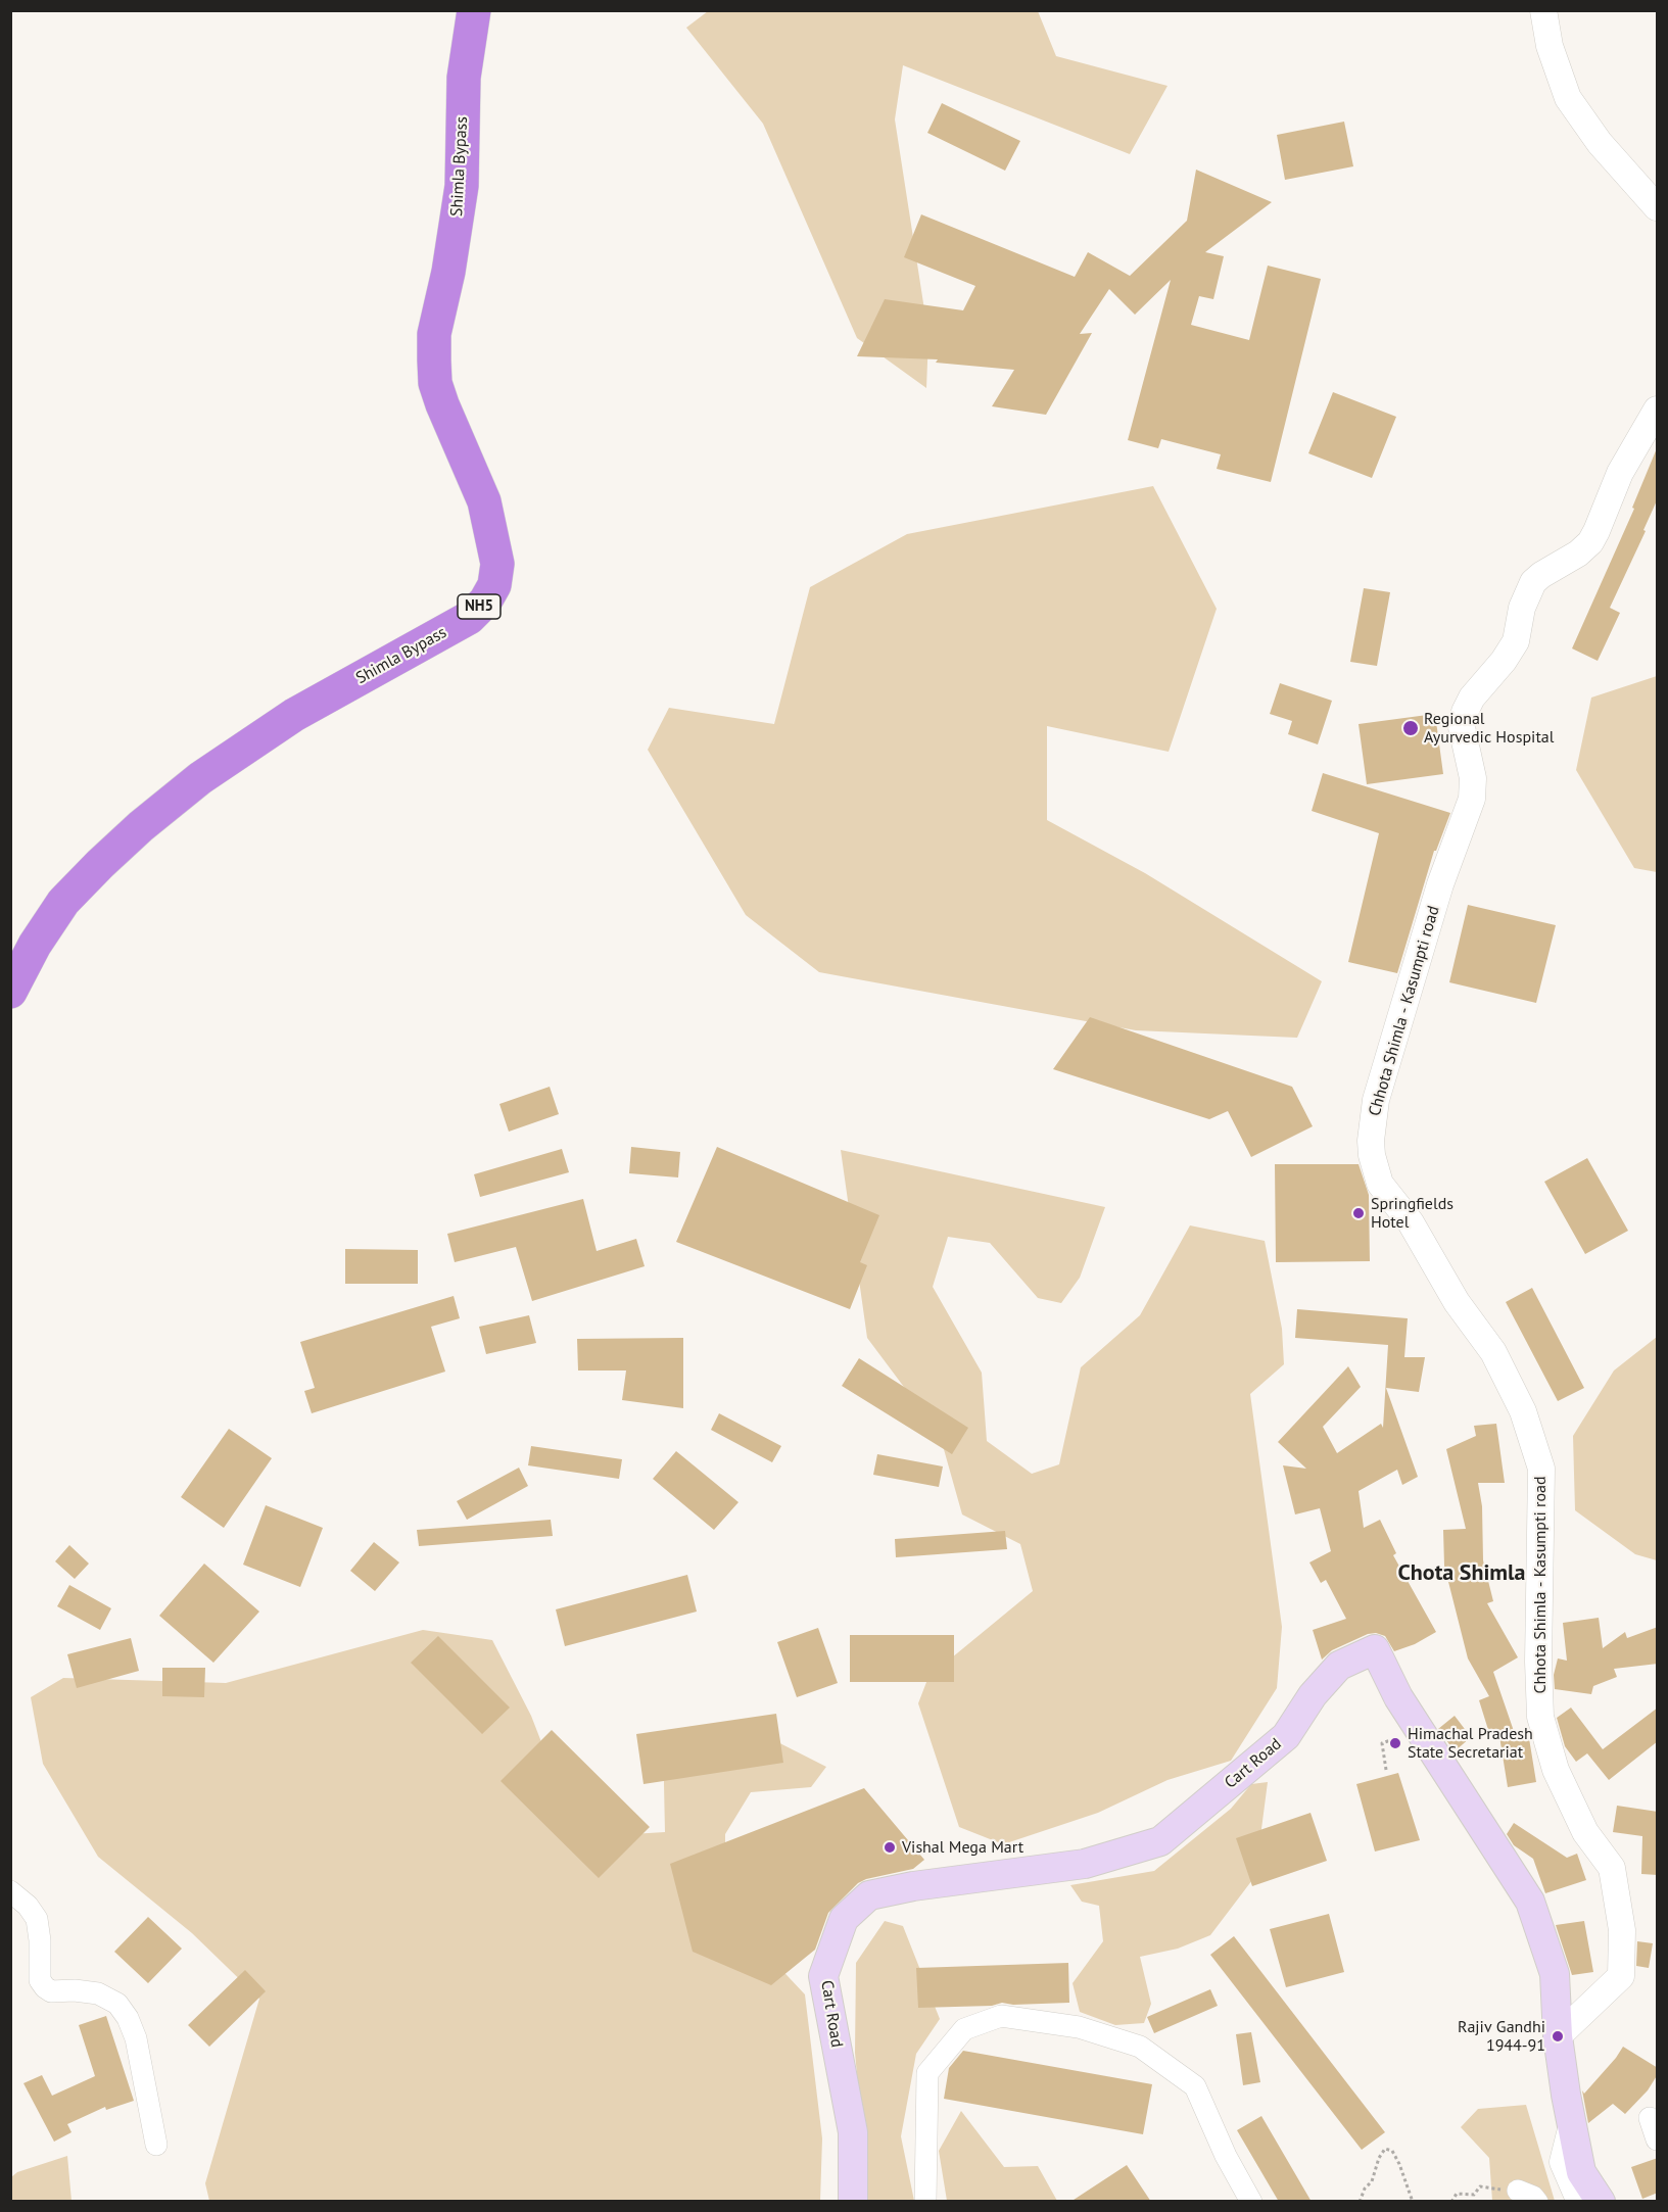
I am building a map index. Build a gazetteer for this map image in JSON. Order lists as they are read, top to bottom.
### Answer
{
  "streets": {
    "highway": ["Shimla Bypass", "NH5"],
    "main road": ["Cart Road"],
    "street": ["Chhota Shimla - Kasumpti road"]
  },
  "crossings": [
    ["Chhota Shimla - Kasumpti road", "Cart Road"]
  ],
  "districts": ["Chota Shimla"],
  "places": [
    "Regional Ayurvedic Hospital",
    "Springfields Hotel",
    "Himachal Pradesh State Secretariat",
    "Vishal Mega Mart",
    "Rajiv Gandhi 1944-91"
  ]
}
